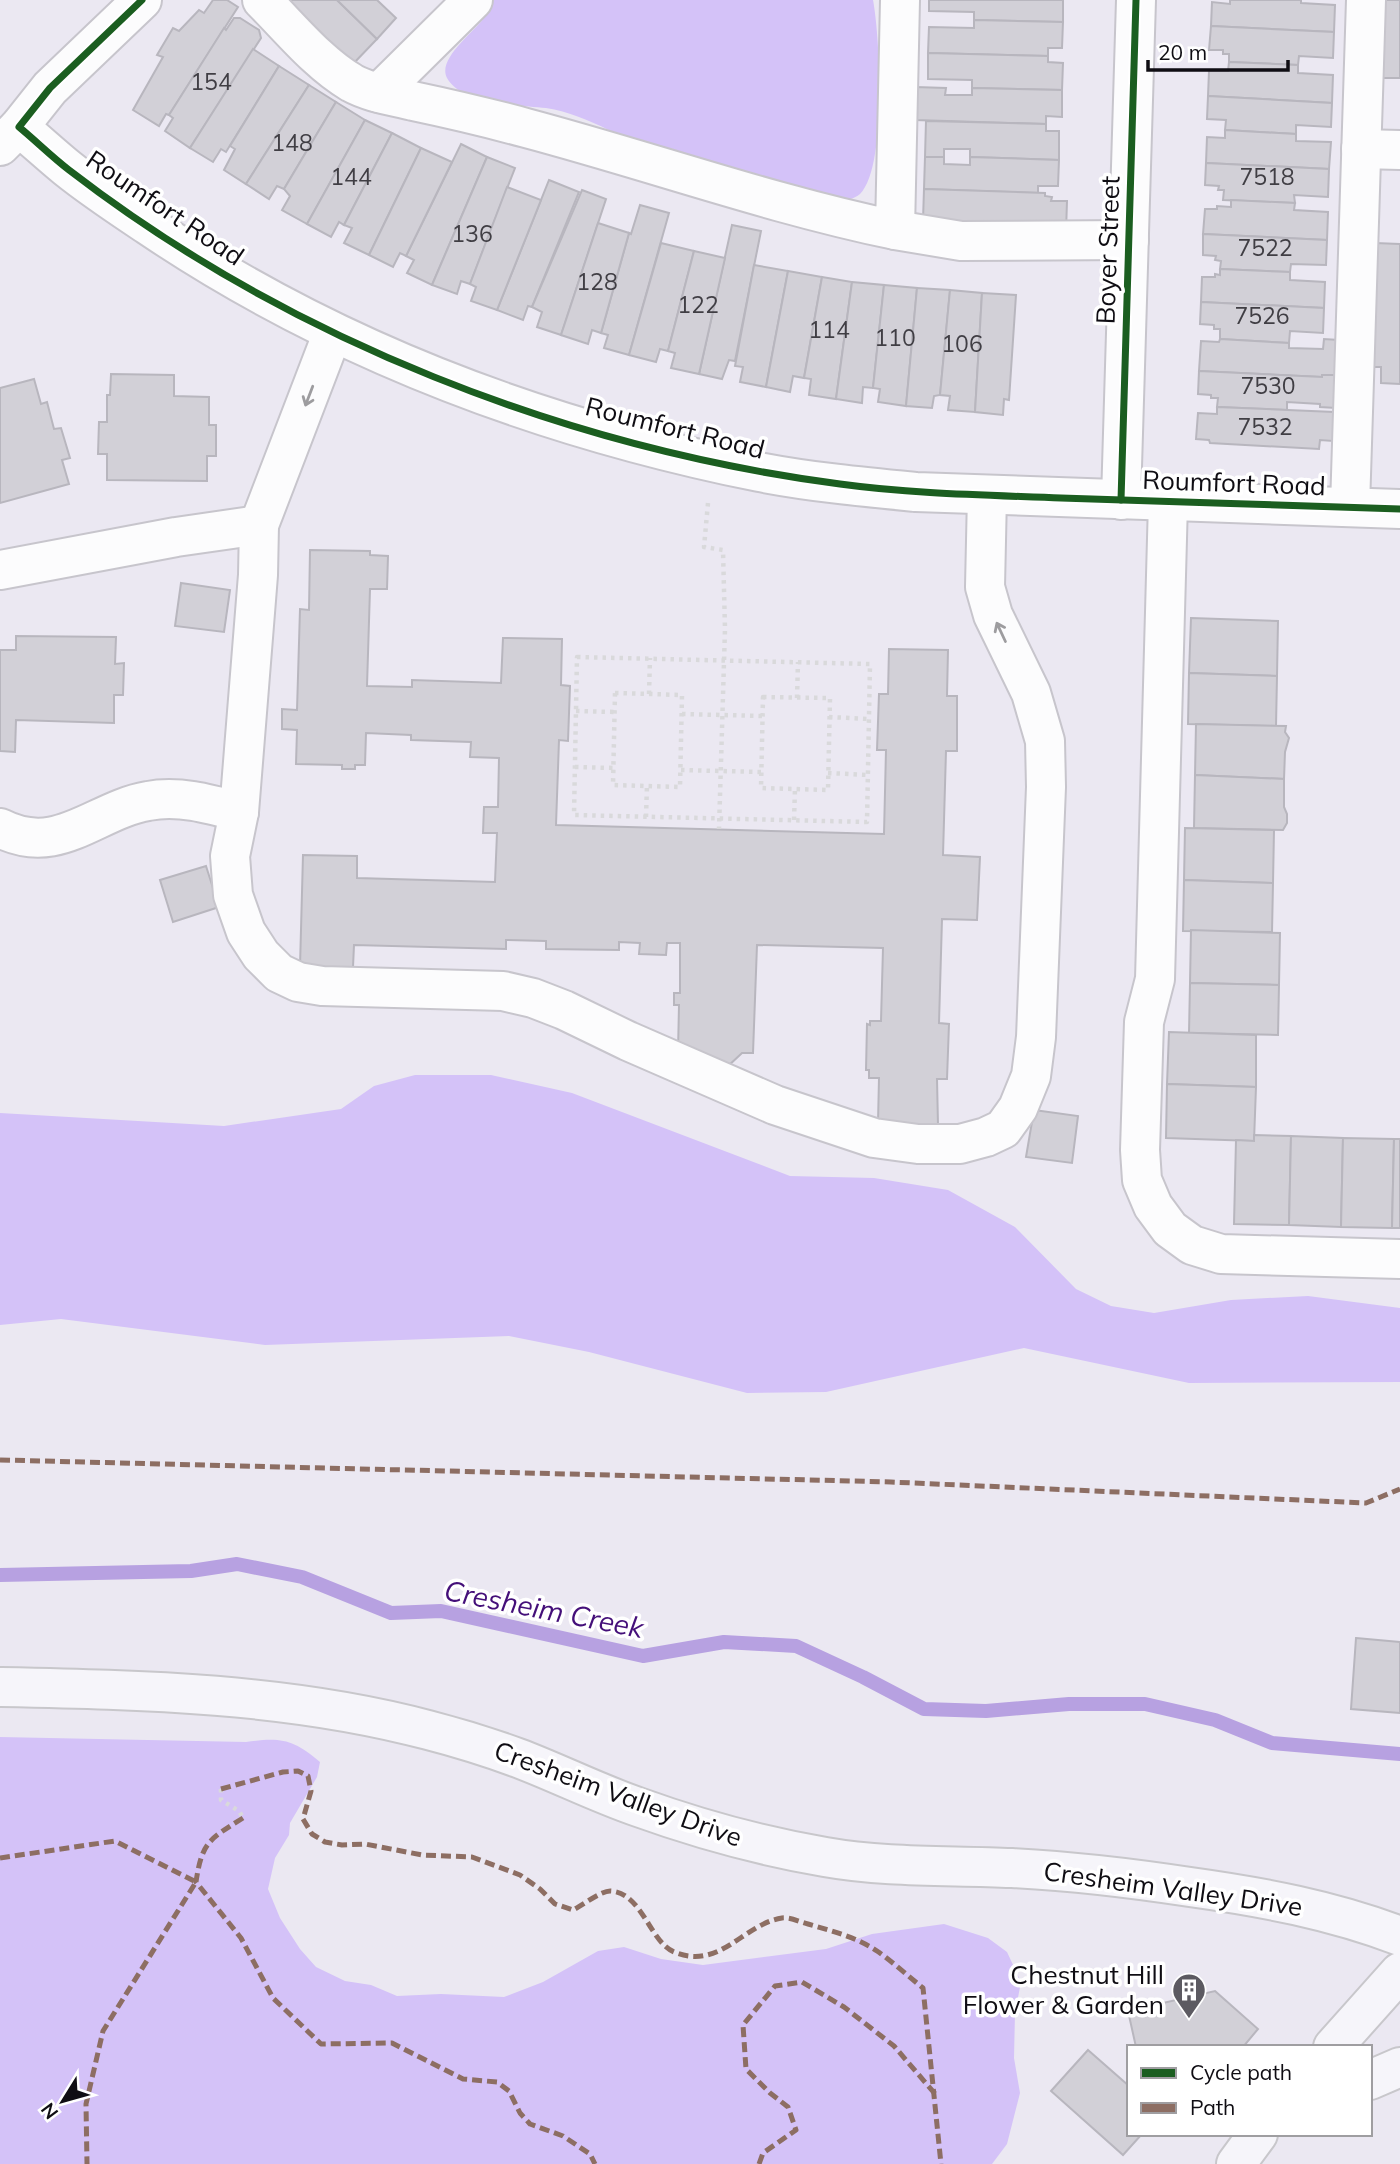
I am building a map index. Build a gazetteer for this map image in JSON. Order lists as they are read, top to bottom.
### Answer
{
  "streets": {
    "main road": ["Cresheim Valley Drive"],
    "street": ["Roumfort Road", "Boyer Street"]
  },
  "crossings": [
    ["Roumfort Road", "Boyer Street"]
  ],
  "water": ["Cresheim Creek"],
  "places": {
    "building": ["Chestnut Hill Flower & Garden"]
  },
  "house_numbers": [
    "154",
    "148",
    "144",
    "7518",
    "136",
    "7522",
    "128",
    "122",
    "7526",
    "114",
    "110",
    "106",
    "7530",
    "7532"
  ],
  "legend": ["Cycle path", "Path"],
  "scale_bar": "20 m",
  "north": "bottom left"
}
